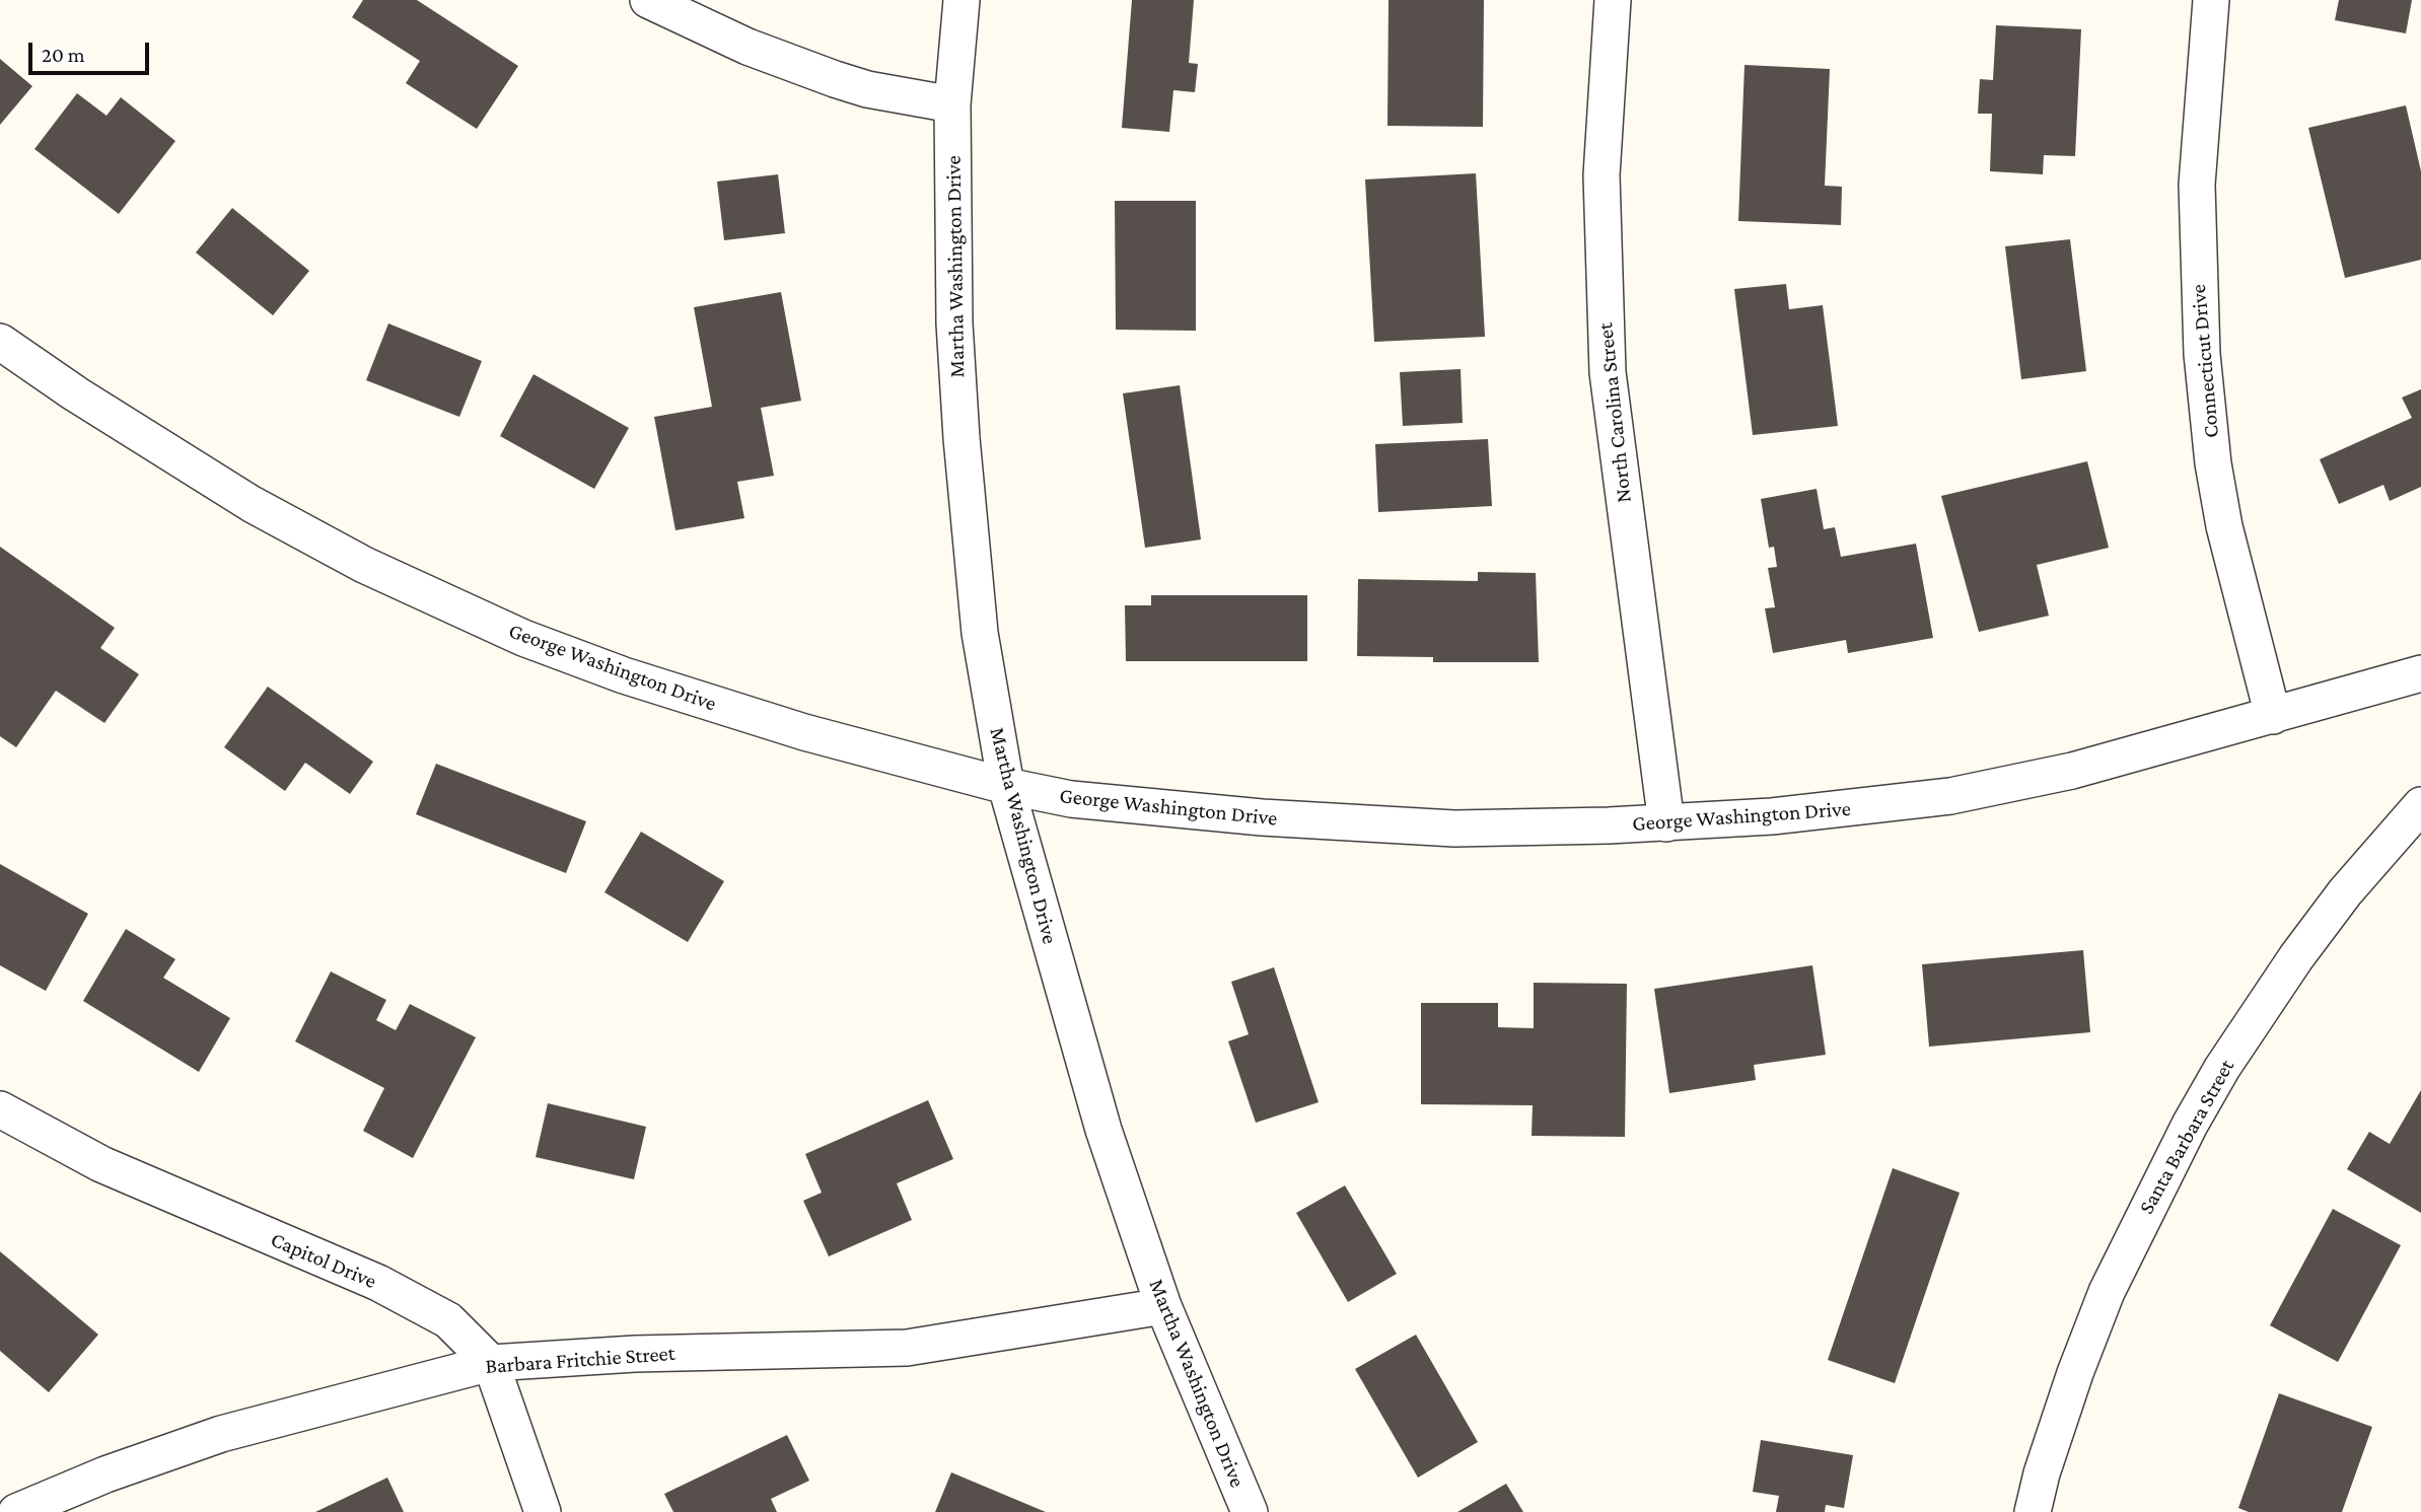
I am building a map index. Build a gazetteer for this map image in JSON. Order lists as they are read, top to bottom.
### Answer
{
  "streets": {
    "street": [
      "Martha Washington Drive",
      "Connecticut Drive",
      "North Carolina Street",
      "George Washington Drive",
      "Santa Barbara Street",
      "Capitol Drive",
      "Barbara Fritchie Street"
    ]
  },
  "crossings": [
    ["Martha Washington Drive", "George Washington Drive"],
    ["Martha Washington Drive", "Barbara Fritchie Street"],
    ["Connecticut Drive", "George Washington Drive"],
    ["North Carolina Street", "George Washington Drive"],
    ["Capitol Drive", "Barbara Fritchie Street"]
  ],
  "scale_bar": "20 m"
}
